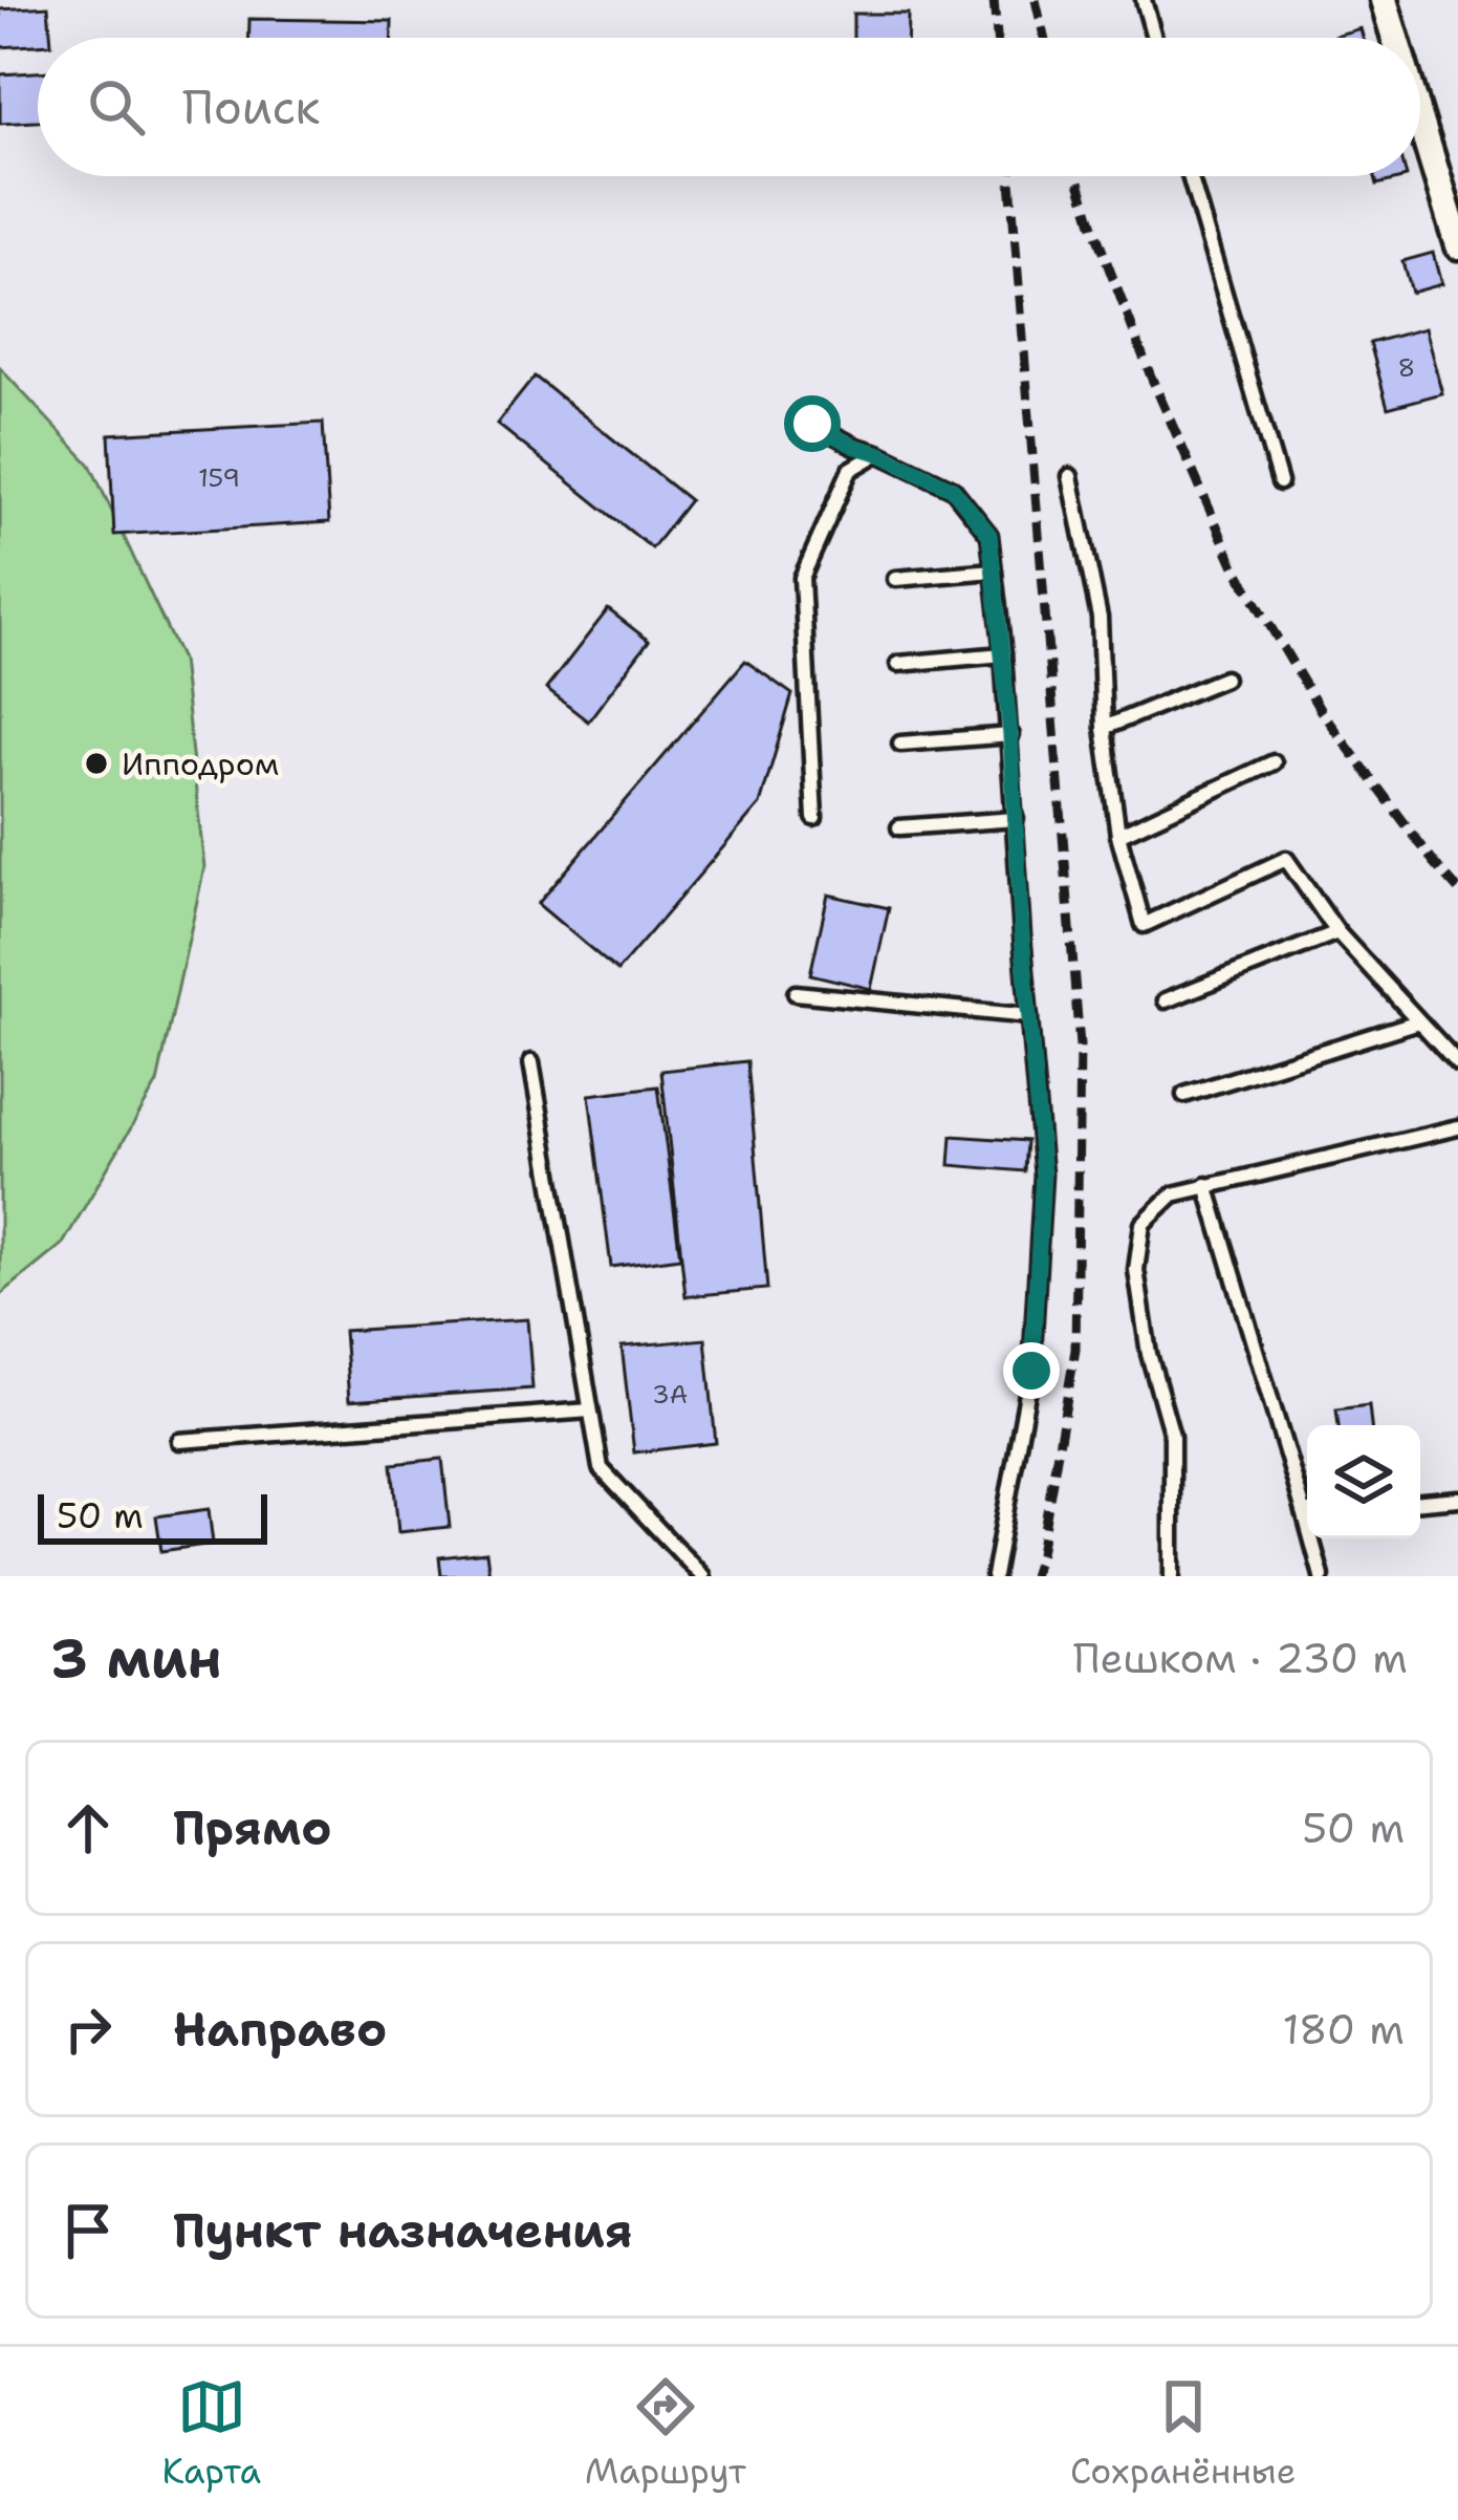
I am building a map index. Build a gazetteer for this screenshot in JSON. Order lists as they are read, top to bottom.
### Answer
{
  "places": ["Ипподром"],
  "house_numbers": ["8", "159", "3А"],
  "scale_bar": "50 m",
  "page": {
    "search": "Поиск",
    "scale": "50 m",
    "heading": ["3 мин", "Пешком · 230 m"],
    "list": [
      ["Прямо", "50 m"],
      ["Направо", "180 m"],
      "Пункт назначения"
    ],
    "nav": ["Карта", "Маршрут", "Сохранённые"]
  }
}
